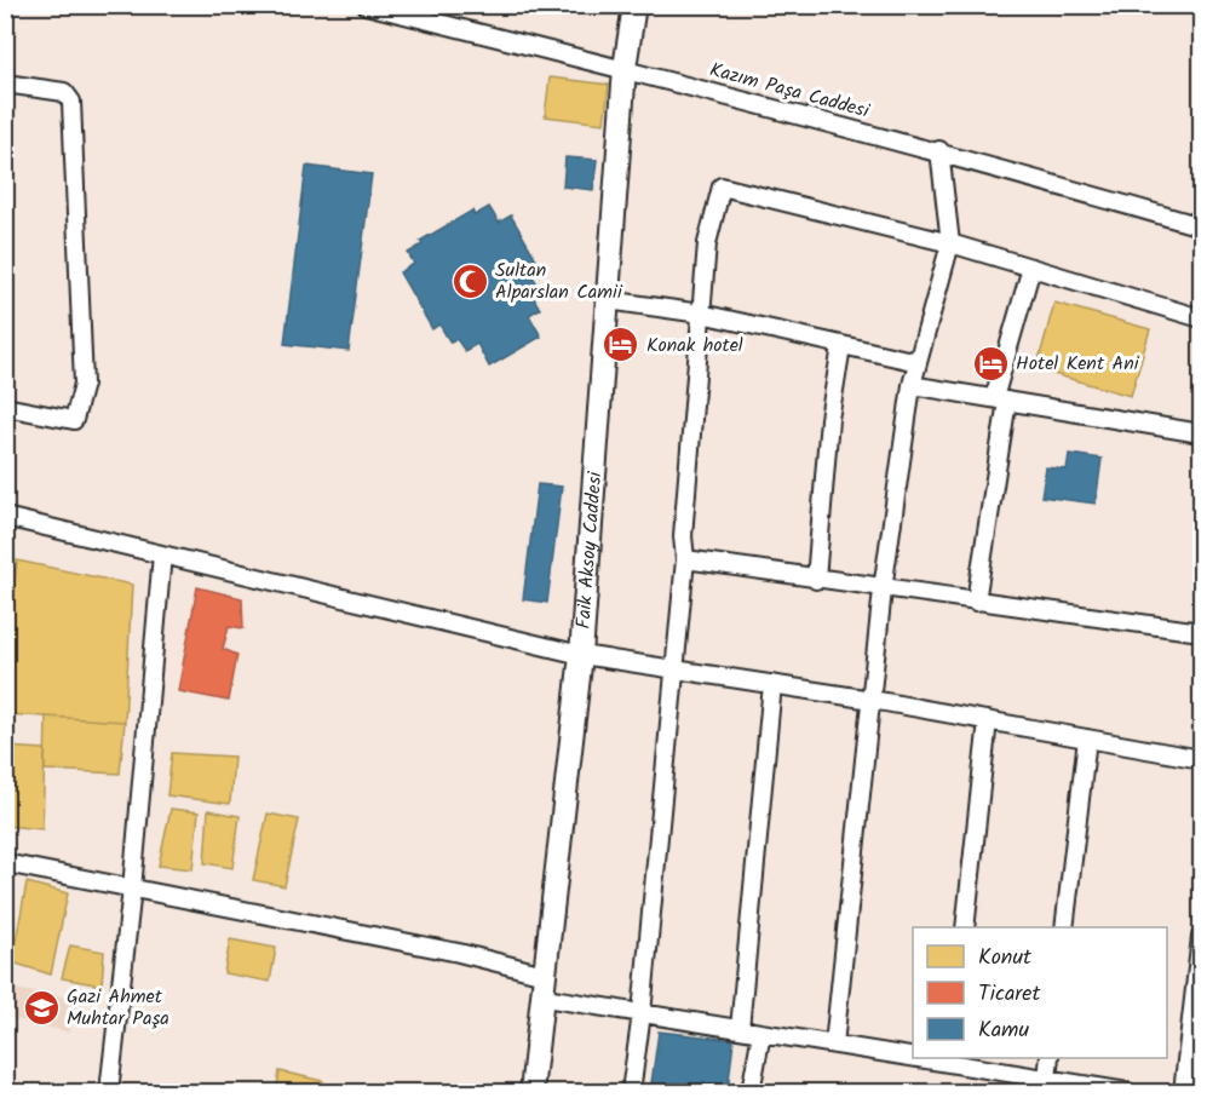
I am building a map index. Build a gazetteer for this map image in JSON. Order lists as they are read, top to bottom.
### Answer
{
  "streets": {
    "main road": ["Faik Aksoy Caddesi"],
    "street": ["Kazım Paşa Caddesi"]
  },
  "crossings": [
    ["Kazım Paşa Caddesi", "Faik Aksoy Caddesi"]
  ],
  "places": {
    "mosque": ["Sultan Alparslan Camii"],
    "hotel": ["Konak hotel", "Hotel Kent Ani"],
    "school or university": ["Gazi Ahmet Muhtar Paşa"]
  },
  "legend": ["Konut", "Ticaret", "Kamu"]
}
